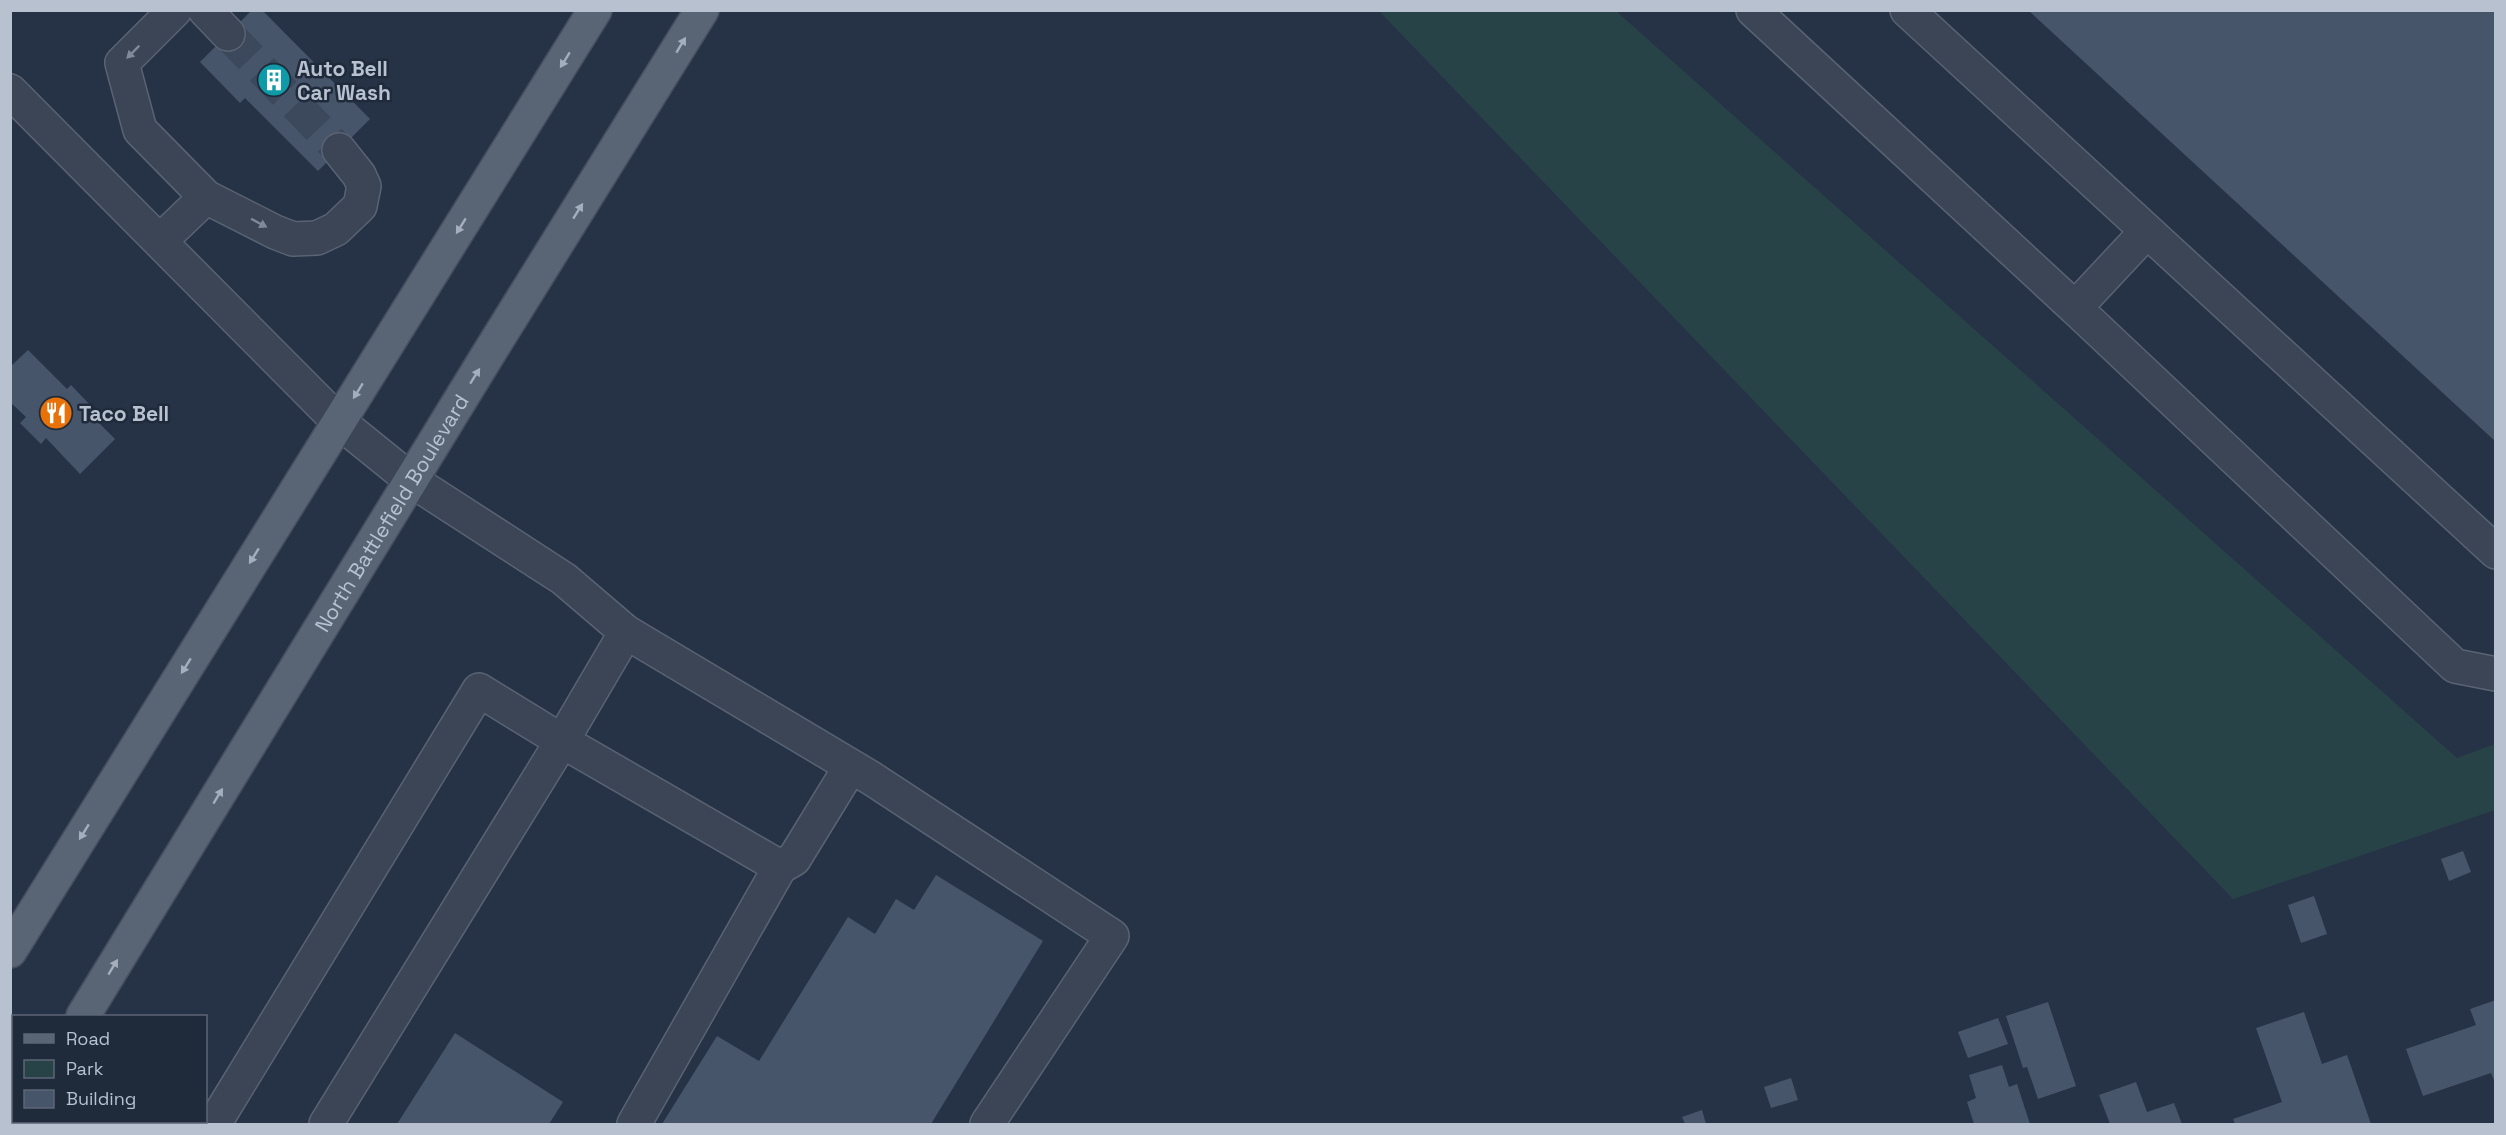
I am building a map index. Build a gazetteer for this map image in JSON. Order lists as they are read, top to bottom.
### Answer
{
  "streets": {
    "main road": ["North Battlefield Boulevard"]
  },
  "places": {
    "building": ["Auto Bell Car Wash"],
    "restaurant": ["Taco Bell"]
  },
  "legend": ["Road", "Park", "Building"]
}
